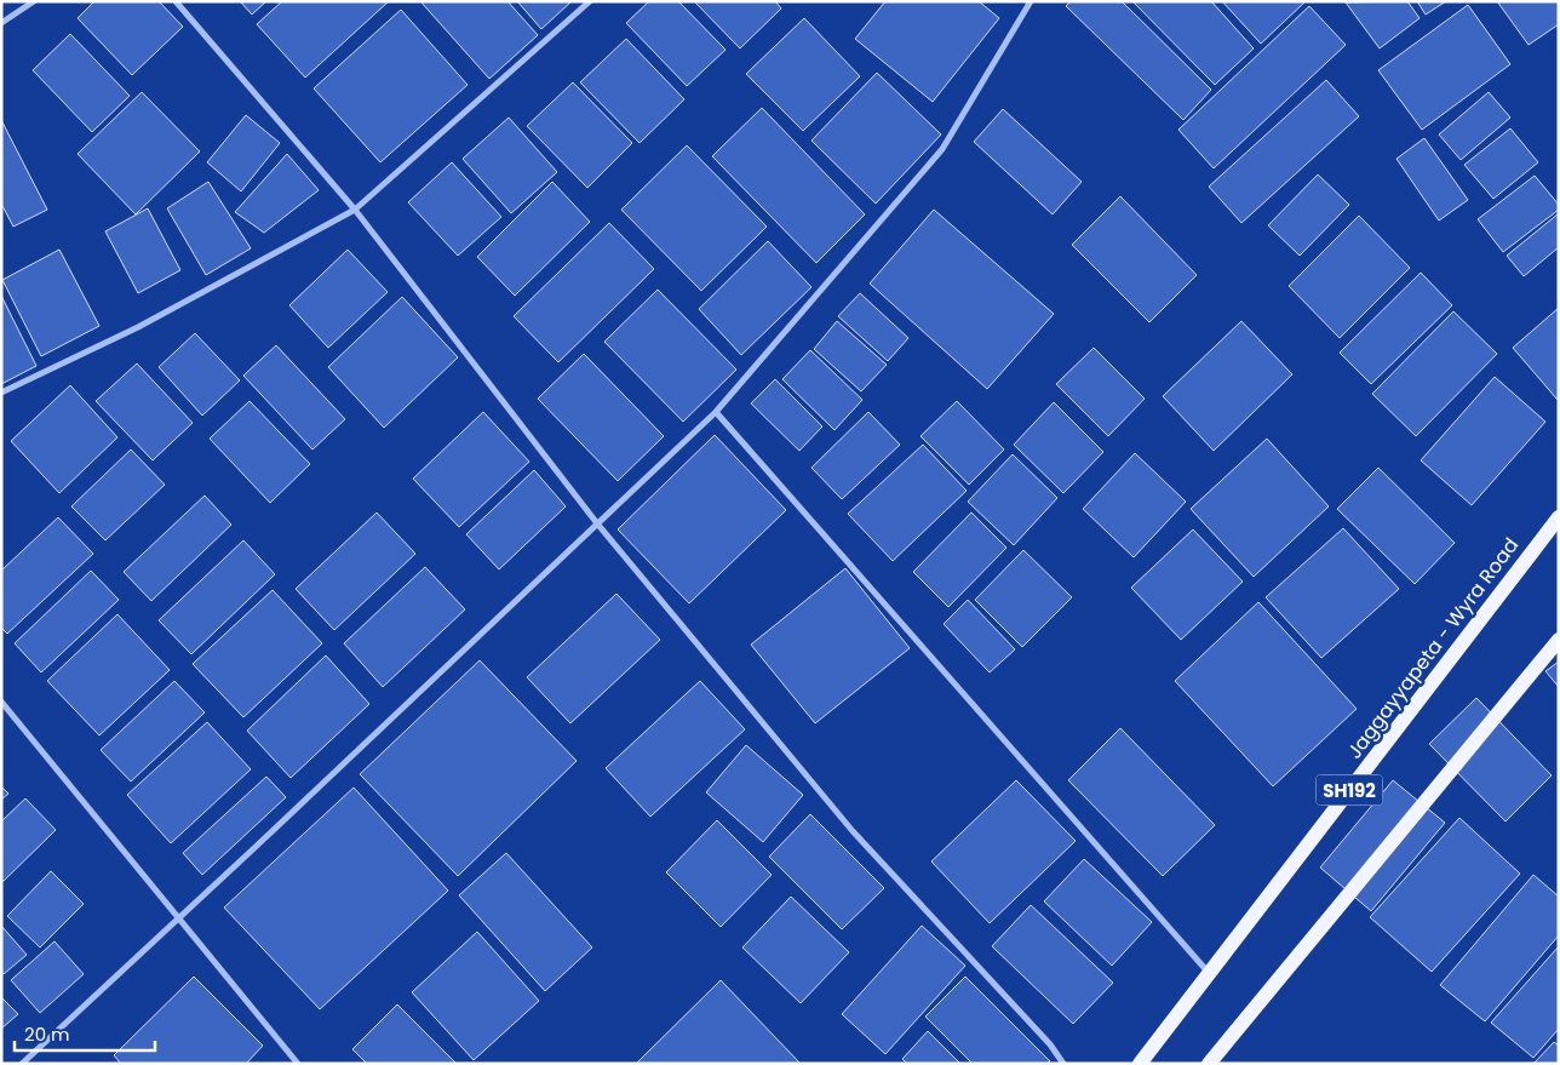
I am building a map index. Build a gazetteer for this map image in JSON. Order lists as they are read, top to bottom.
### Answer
{
  "streets": {
    "main road": ["Jaggayyapeta - Wyra Road", "SH192"]
  },
  "scale_bar": "20 m"
}
